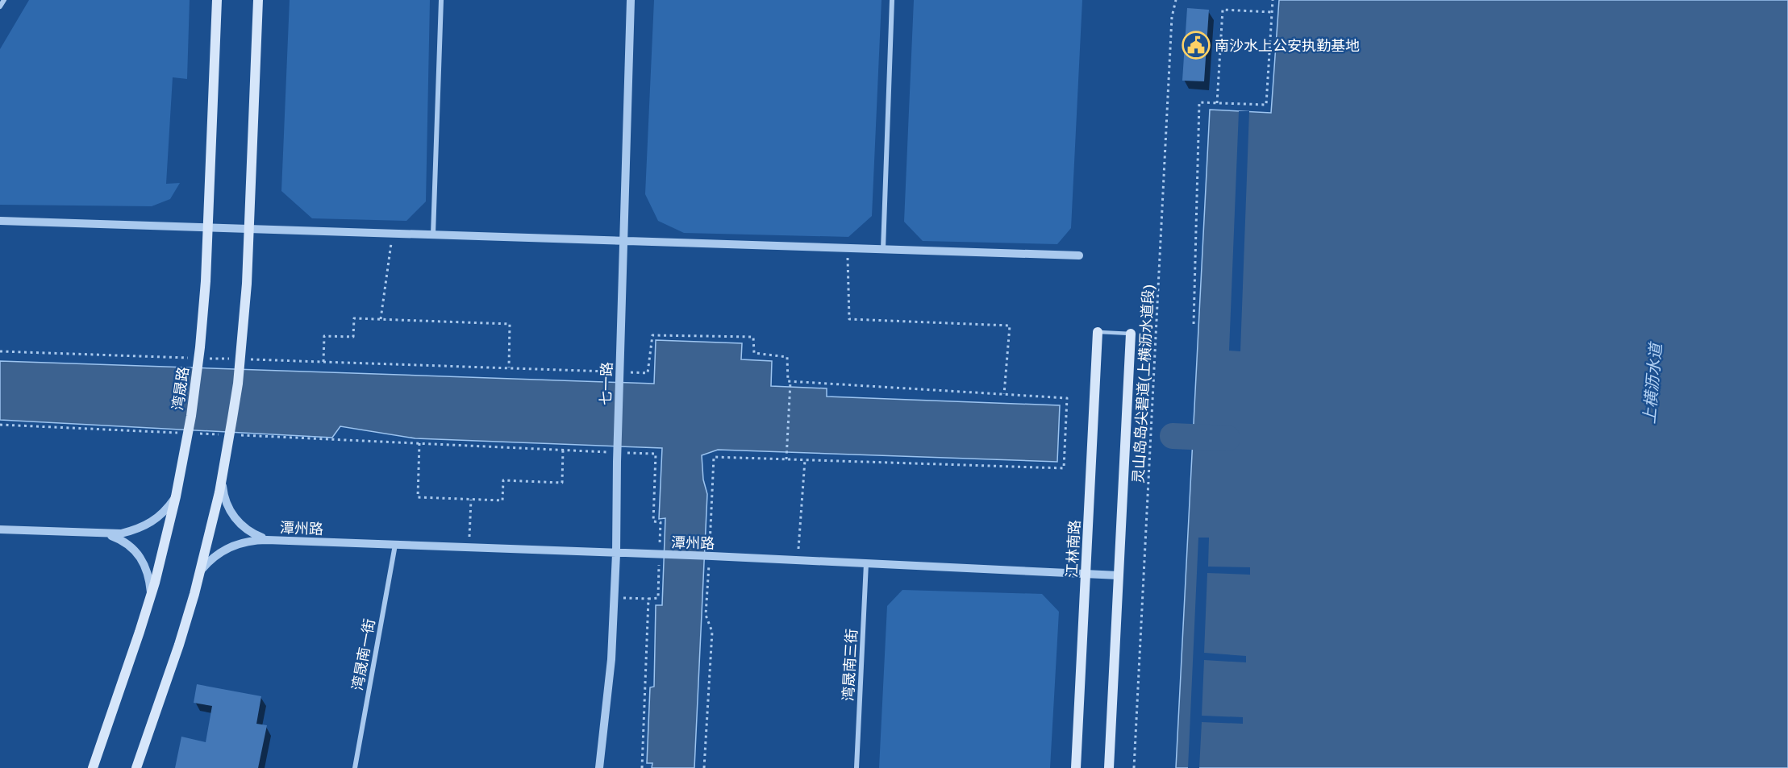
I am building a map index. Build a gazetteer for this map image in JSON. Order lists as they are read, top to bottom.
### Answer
{
  "streets": {
    "main road": ["湾晟路", "江林南路"],
    "street": [
      "七一路",
      "潭州路",
      "湾晟南一街",
      "湾晟南三街"
    ],
    "path": ["灵山岛岛尖碧道(上横沥水道段)"]
  },
  "crossings": [
    ["七一路", "潭州路"],
    ["潭州路", "江林南路"],
    ["潭州路", "湾晟南一街"],
    ["潭州路", "湾晟南三街"]
  ],
  "water": ["上横沥水道"],
  "places": {
    "public building": ["南沙水上公安执勤基地"]
  }
}
